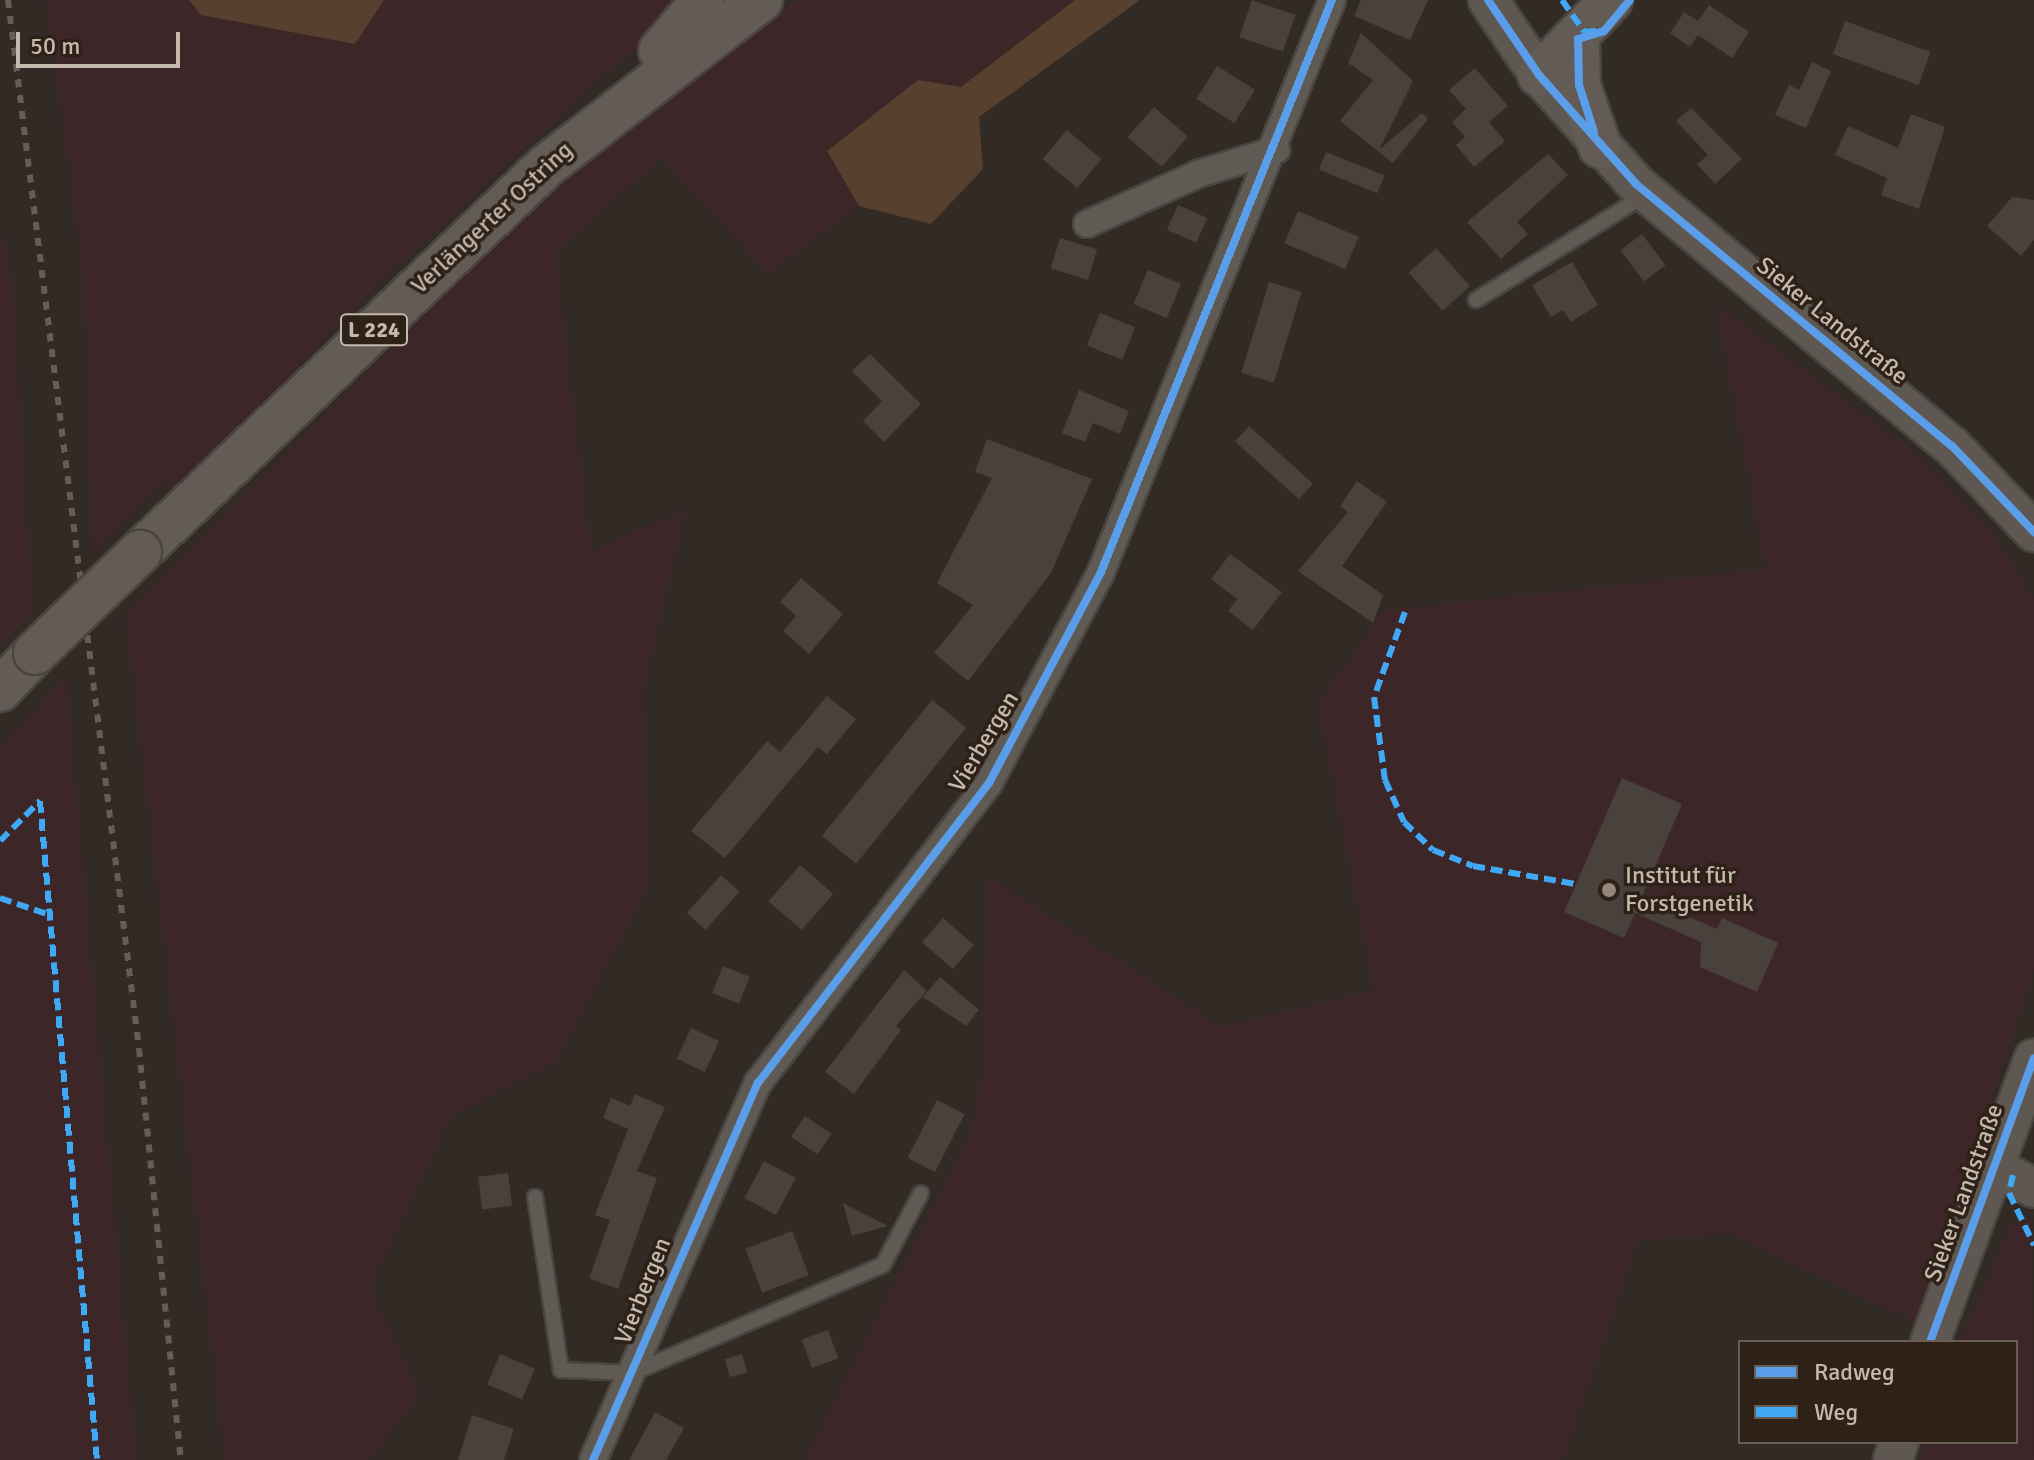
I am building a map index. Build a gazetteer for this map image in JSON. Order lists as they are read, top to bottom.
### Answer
{
  "streets": {
    "main road": ["Verlängerter Ostring", "Sieker Landstraße", "L 224"],
    "street": ["Vierbergen"]
  },
  "places": ["Institut für Forstgenetik"],
  "legend": ["Radweg", "Weg"],
  "scale_bar": "50 m"
}
